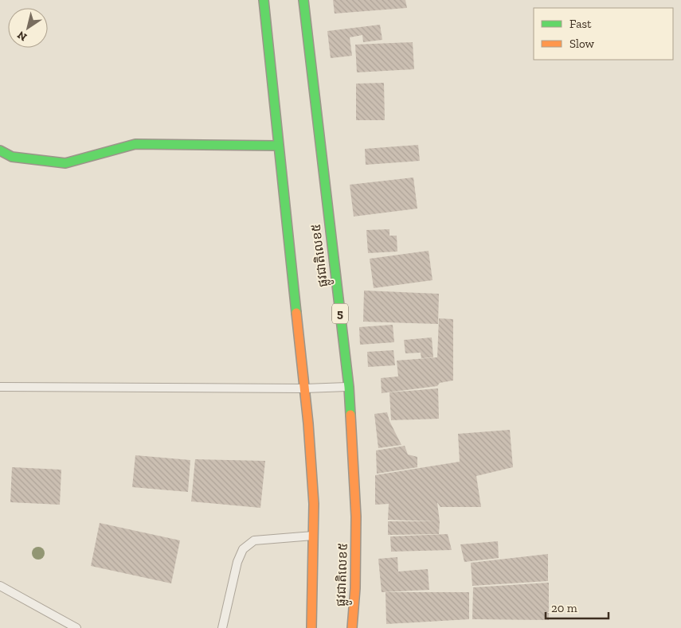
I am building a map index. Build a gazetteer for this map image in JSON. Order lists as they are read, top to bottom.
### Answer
{
  "streets": {
    "main road": ["ផ្លូវជាតិលេខ៥", "5"]
  },
  "legend": ["Fast", "Slow"],
  "scale_bar": "20 m",
  "north": "bottom left"
}
